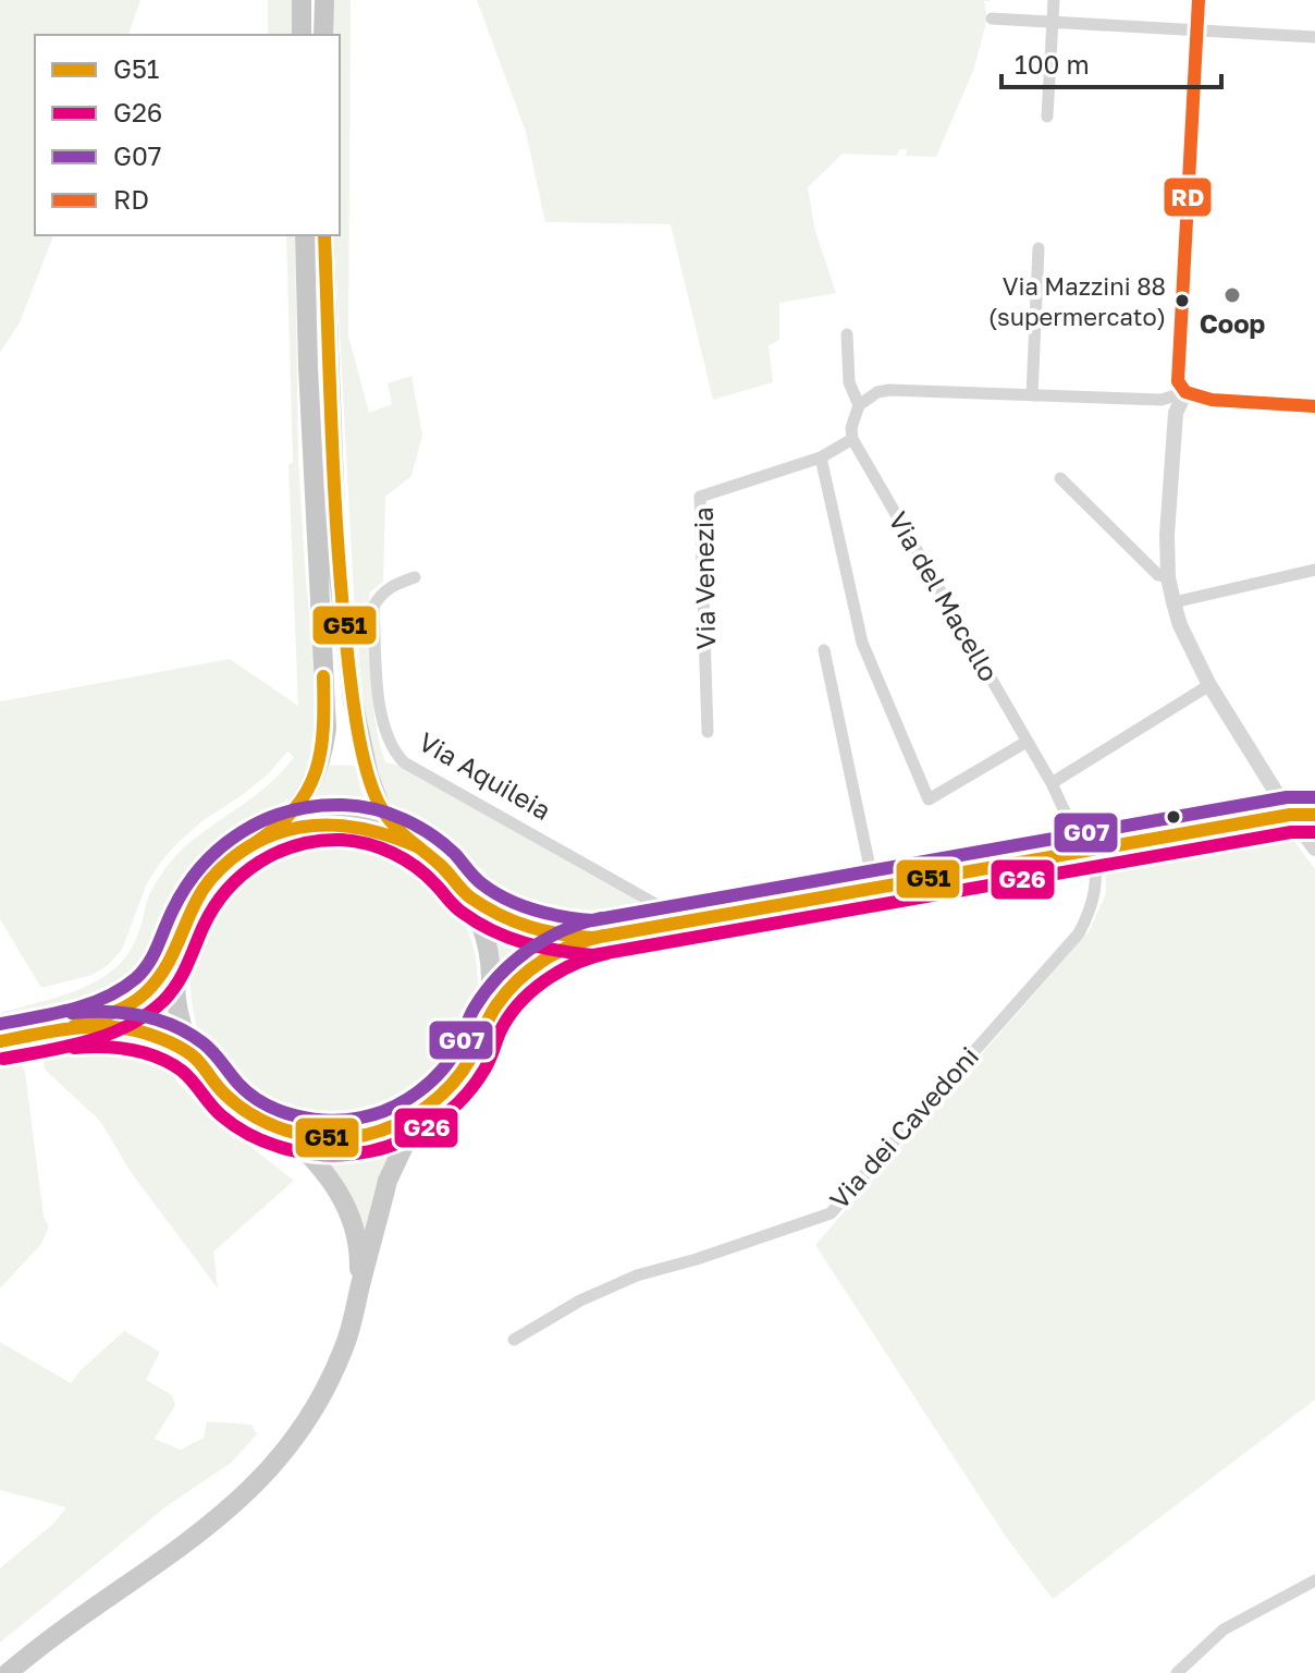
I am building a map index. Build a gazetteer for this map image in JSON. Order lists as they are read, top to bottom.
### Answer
{
  "streets": {
    "street": [
      "Via Venezia",
      "Via del Macello",
      "Via Aquileia",
      "Via dei Cavedoni"
    ]
  },
  "crossings": [
    ["Via Venezia", "Via del Macello"]
  ],
  "places": ["Coop", "Via Mazzini 88 (supermercato)"],
  "lines": [
    "transit line RD",
    "transit line G51",
    "transit line G07",
    "transit line G26"
  ],
  "legend": [
    "G51",
    "G26",
    "G07",
    "RD"
  ],
  "scale_bar": "100 m"
}
